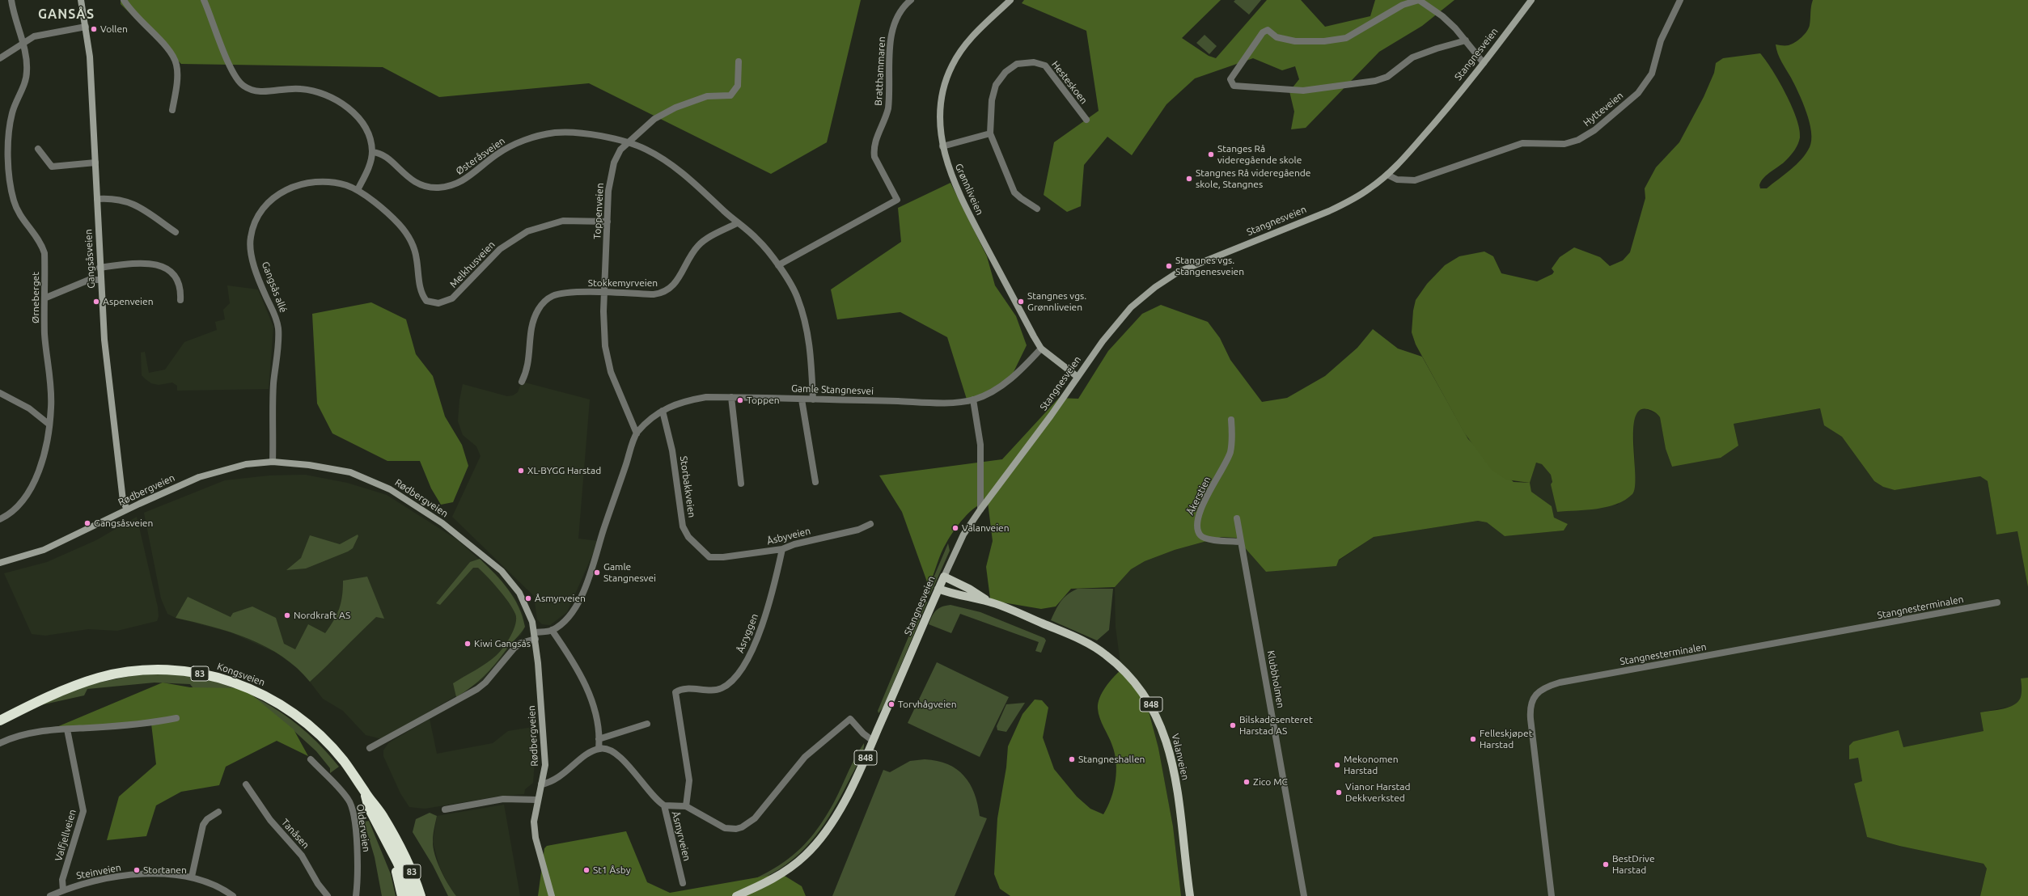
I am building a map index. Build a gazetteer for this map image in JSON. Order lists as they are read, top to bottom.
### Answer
{
  "streets": {
    "highway": ["83", "Kongsveien"],
    "main road": ["Stangnesveien", "848", "Valanveien"],
    "street": [
      "Bratthammaren",
      "Hesteskoen",
      "Hytteveien",
      "Østeråsveien",
      "Grønnliveien",
      "Toppenveien",
      "Gangsåsveien",
      "Melkhusveien",
      "Stokkemyrveien",
      "Gangsås allé",
      "Ørneberget",
      "Gamle Stangnesvei",
      "Storbakkveien",
      "Rødbergveien",
      "Åkerstien",
      "Åsbyveien",
      "Stangnesterminalen",
      "Åsryggen",
      "Klubbholmen",
      "Olderveien",
      "Tanåsen",
      "Valfjellveien",
      "Åsmyrveien",
      "Steinveien"
    ]
  },
  "crossings": [
    ["Stangnesveien", "Hytteveien"],
    ["Stangnesveien", "Grønnliveien"],
    ["Stangnesveien", "Valanveien"],
    ["Østeråsveien", "Toppenveien"],
    ["Østeråsveien", "Stokkemyrveien"],
    ["Grønnliveien", "Gamle Stangnesvei"],
    ["Toppenveien", "Melkhusveien"],
    ["Toppenveien", "Stokkemyrveien"],
    ["Toppenveien", "Gamle Stangnesvei"],
    ["Gangsåsveien", "Rødbergveien"],
    ["Melkhusveien", "Gangsås allé"],
    ["Gangsås allé", "Rødbergveien"],
    ["Gamle Stangnesvei", "Storbakkveien"],
    ["Storbakkveien", "Åsbyveien"],
    ["Åkerstien", "Klubbholmen"],
    ["Åsbyveien", "Åsryggen"],
    ["83", "Kongsveien"],
    ["Valfjellveien", "Steinveien"]
  ],
  "districts": ["GANSÅS"],
  "places": [
    "Vollen",
    "Stanges Rå videregående skole",
    "Stangnes Rå videregående skole, Stangnes",
    "Stangnes vgs. Stangenesveien",
    "Aspenveien",
    "Stangnes vgs. Grønnliveien",
    "Toppen",
    "XL-BYGG Harstad",
    "Gangsåsveien",
    "Valanveien",
    "Gamle Stangnesvei",
    "Åsmyrveien",
    "Nordkraft AS",
    "Kiwi Gangsås",
    "Torvhågveien",
    "Bilskadesenteret Harstad AS",
    "Felleskjøpet Harstad",
    "Stangneshallen",
    "Mekonomen Harstad",
    "Zico MC",
    "Vianor Harstad Dekkverksted",
    "BestDrive Harstad",
    "Stortanen",
    "St1 Åsby"
  ]
}
